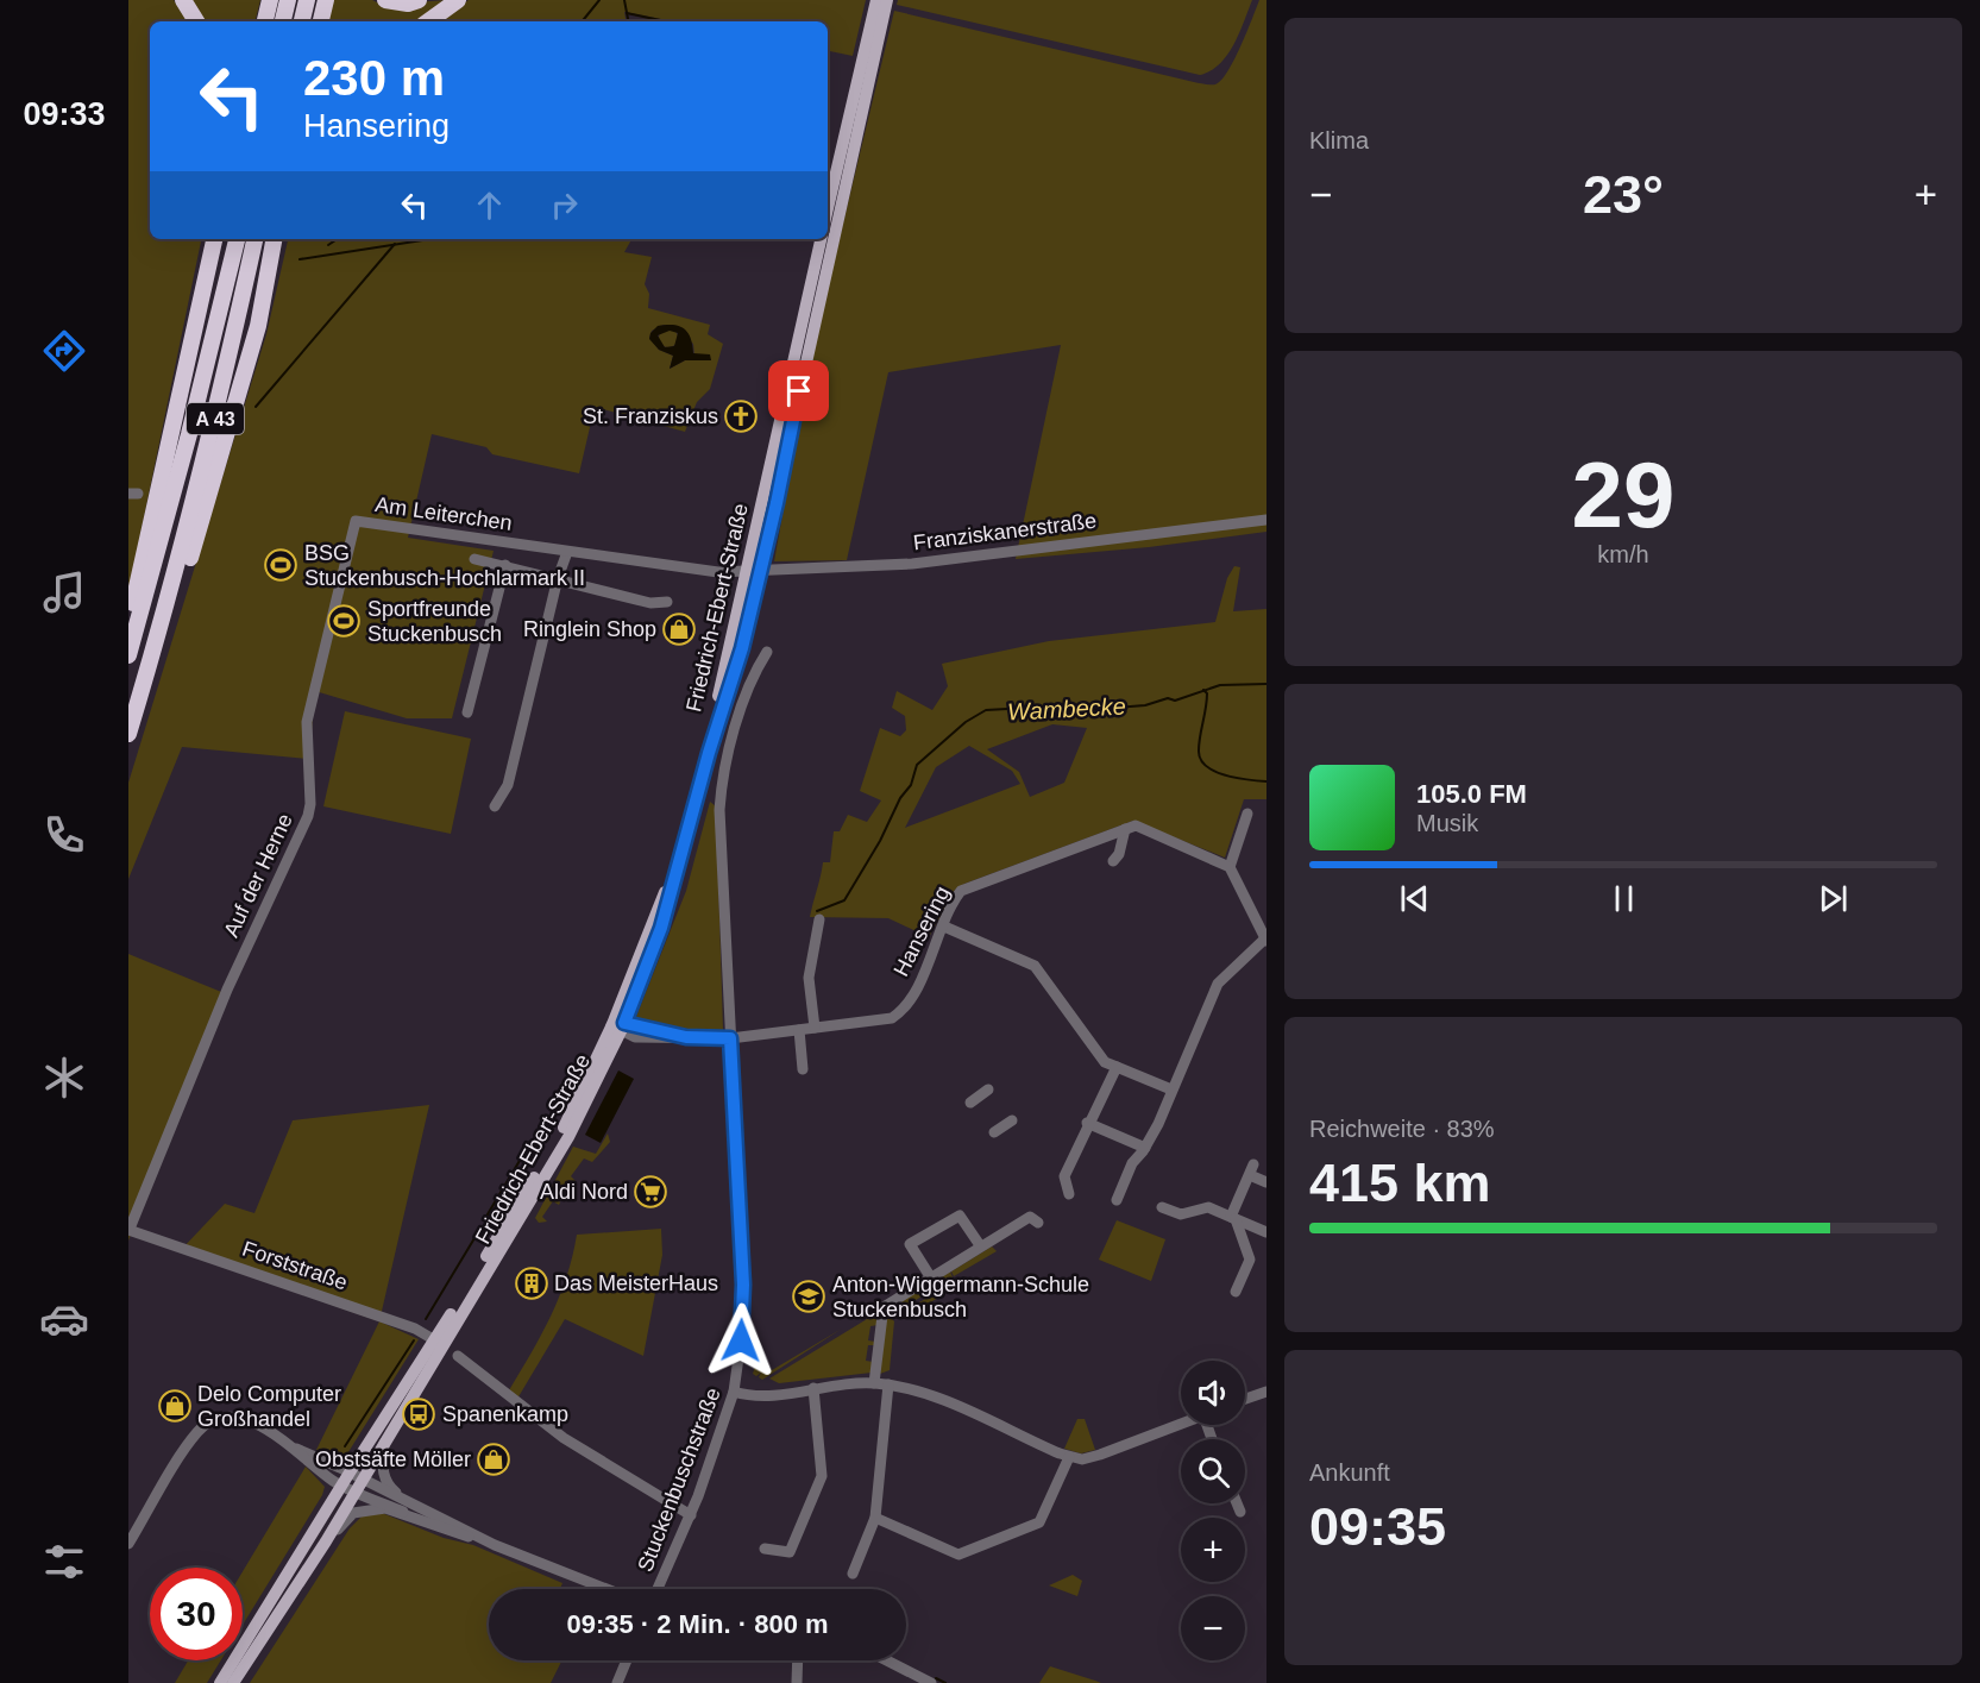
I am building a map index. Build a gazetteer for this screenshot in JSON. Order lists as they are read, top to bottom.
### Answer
{
  "streets": {
    "highway": ["A 43"],
    "main road": ["Friedrich-Ebert-Straße"],
    "street": [
      "Am Leiterchen",
      "Franziskanerstraße",
      "Auf der Herne",
      "Hansering",
      "Forststraße",
      "Stuckenbuschstraße"
    ]
  },
  "crossings": [
    ["Am Leiterchen", "Franziskanerstraße"],
    ["Am Leiterchen", "Friedrich-Ebert-Straße"],
    ["Am Leiterchen", "Auf der Herne"],
    ["Franziskanerstraße", "Friedrich-Ebert-Straße"],
    ["Friedrich-Ebert-Straße", "Hansering"],
    ["Friedrich-Ebert-Straße", "Forststraße"],
    ["Auf der Herne", "Forststraße"],
    ["Hansering", "Stuckenbuschstraße"]
  ],
  "water": ["Wambecke"],
  "places": {
    "church": ["St. Franziskus"],
    "sports": ["BSG Stuckenbusch-Hochlarmark II", "Sportfreunde Stuckenbusch"],
    "shop": ["Ringlein Shop", "Delo Computer Großhandel", "Obstsäfte Möller"],
    "supermarket": ["Aldi Nord"],
    "building": ["Das MeisterHaus"],
    "school or university": ["Anton-Wiggermann-Schule Stuckenbusch"],
    "bus stop": ["Spanenkamp"]
  },
  "page": {
    "tabs": "09:33",
    "tile": [
      "Klima",
      ["29", "km/h"],
      ["Reichweite · 83%", "415 km"],
      ["Ankunft", "09:35"]
    ],
    "turn": ["230 m", "Hansering"],
    "heat": ["−", "23°", "+"],
    "song": ["105.0 FM", "Musik"],
    "map_buttons": ["+", "−"],
    "limit": "30",
    "trip": "09:35 · 2 Min. · 800 m"
  }
}
